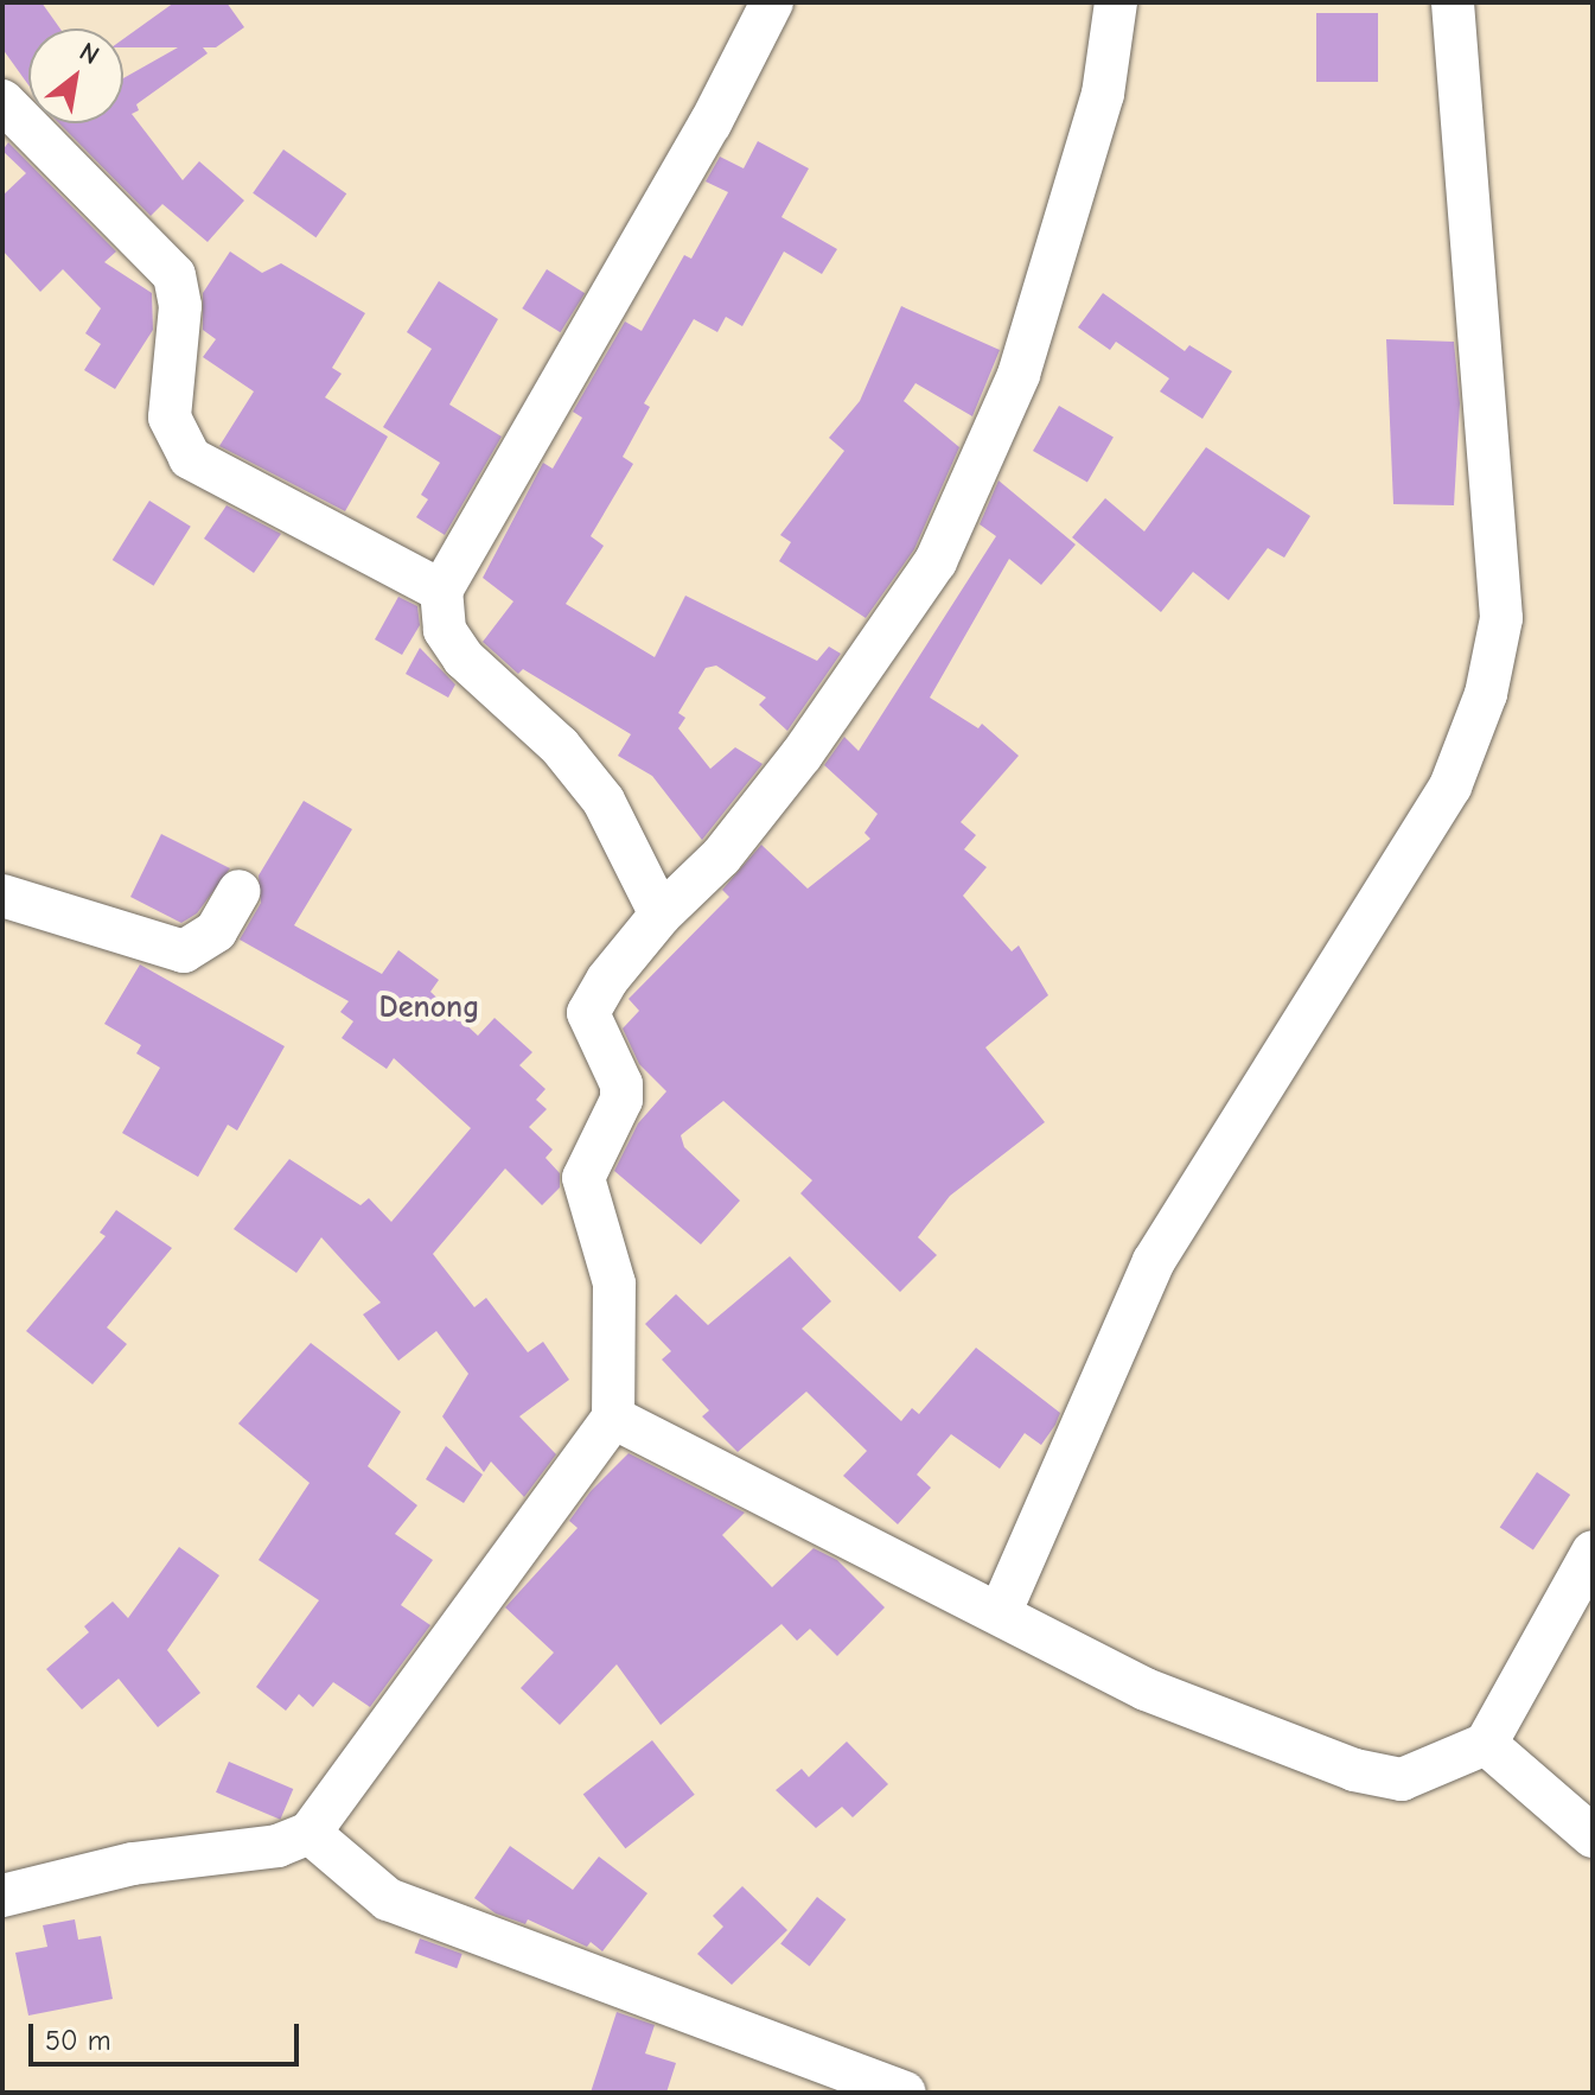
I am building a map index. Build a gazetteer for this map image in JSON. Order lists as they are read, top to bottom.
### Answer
{
  "districts": ["Denong"],
  "scale_bar": "50 m",
  "north": "top right"
}
